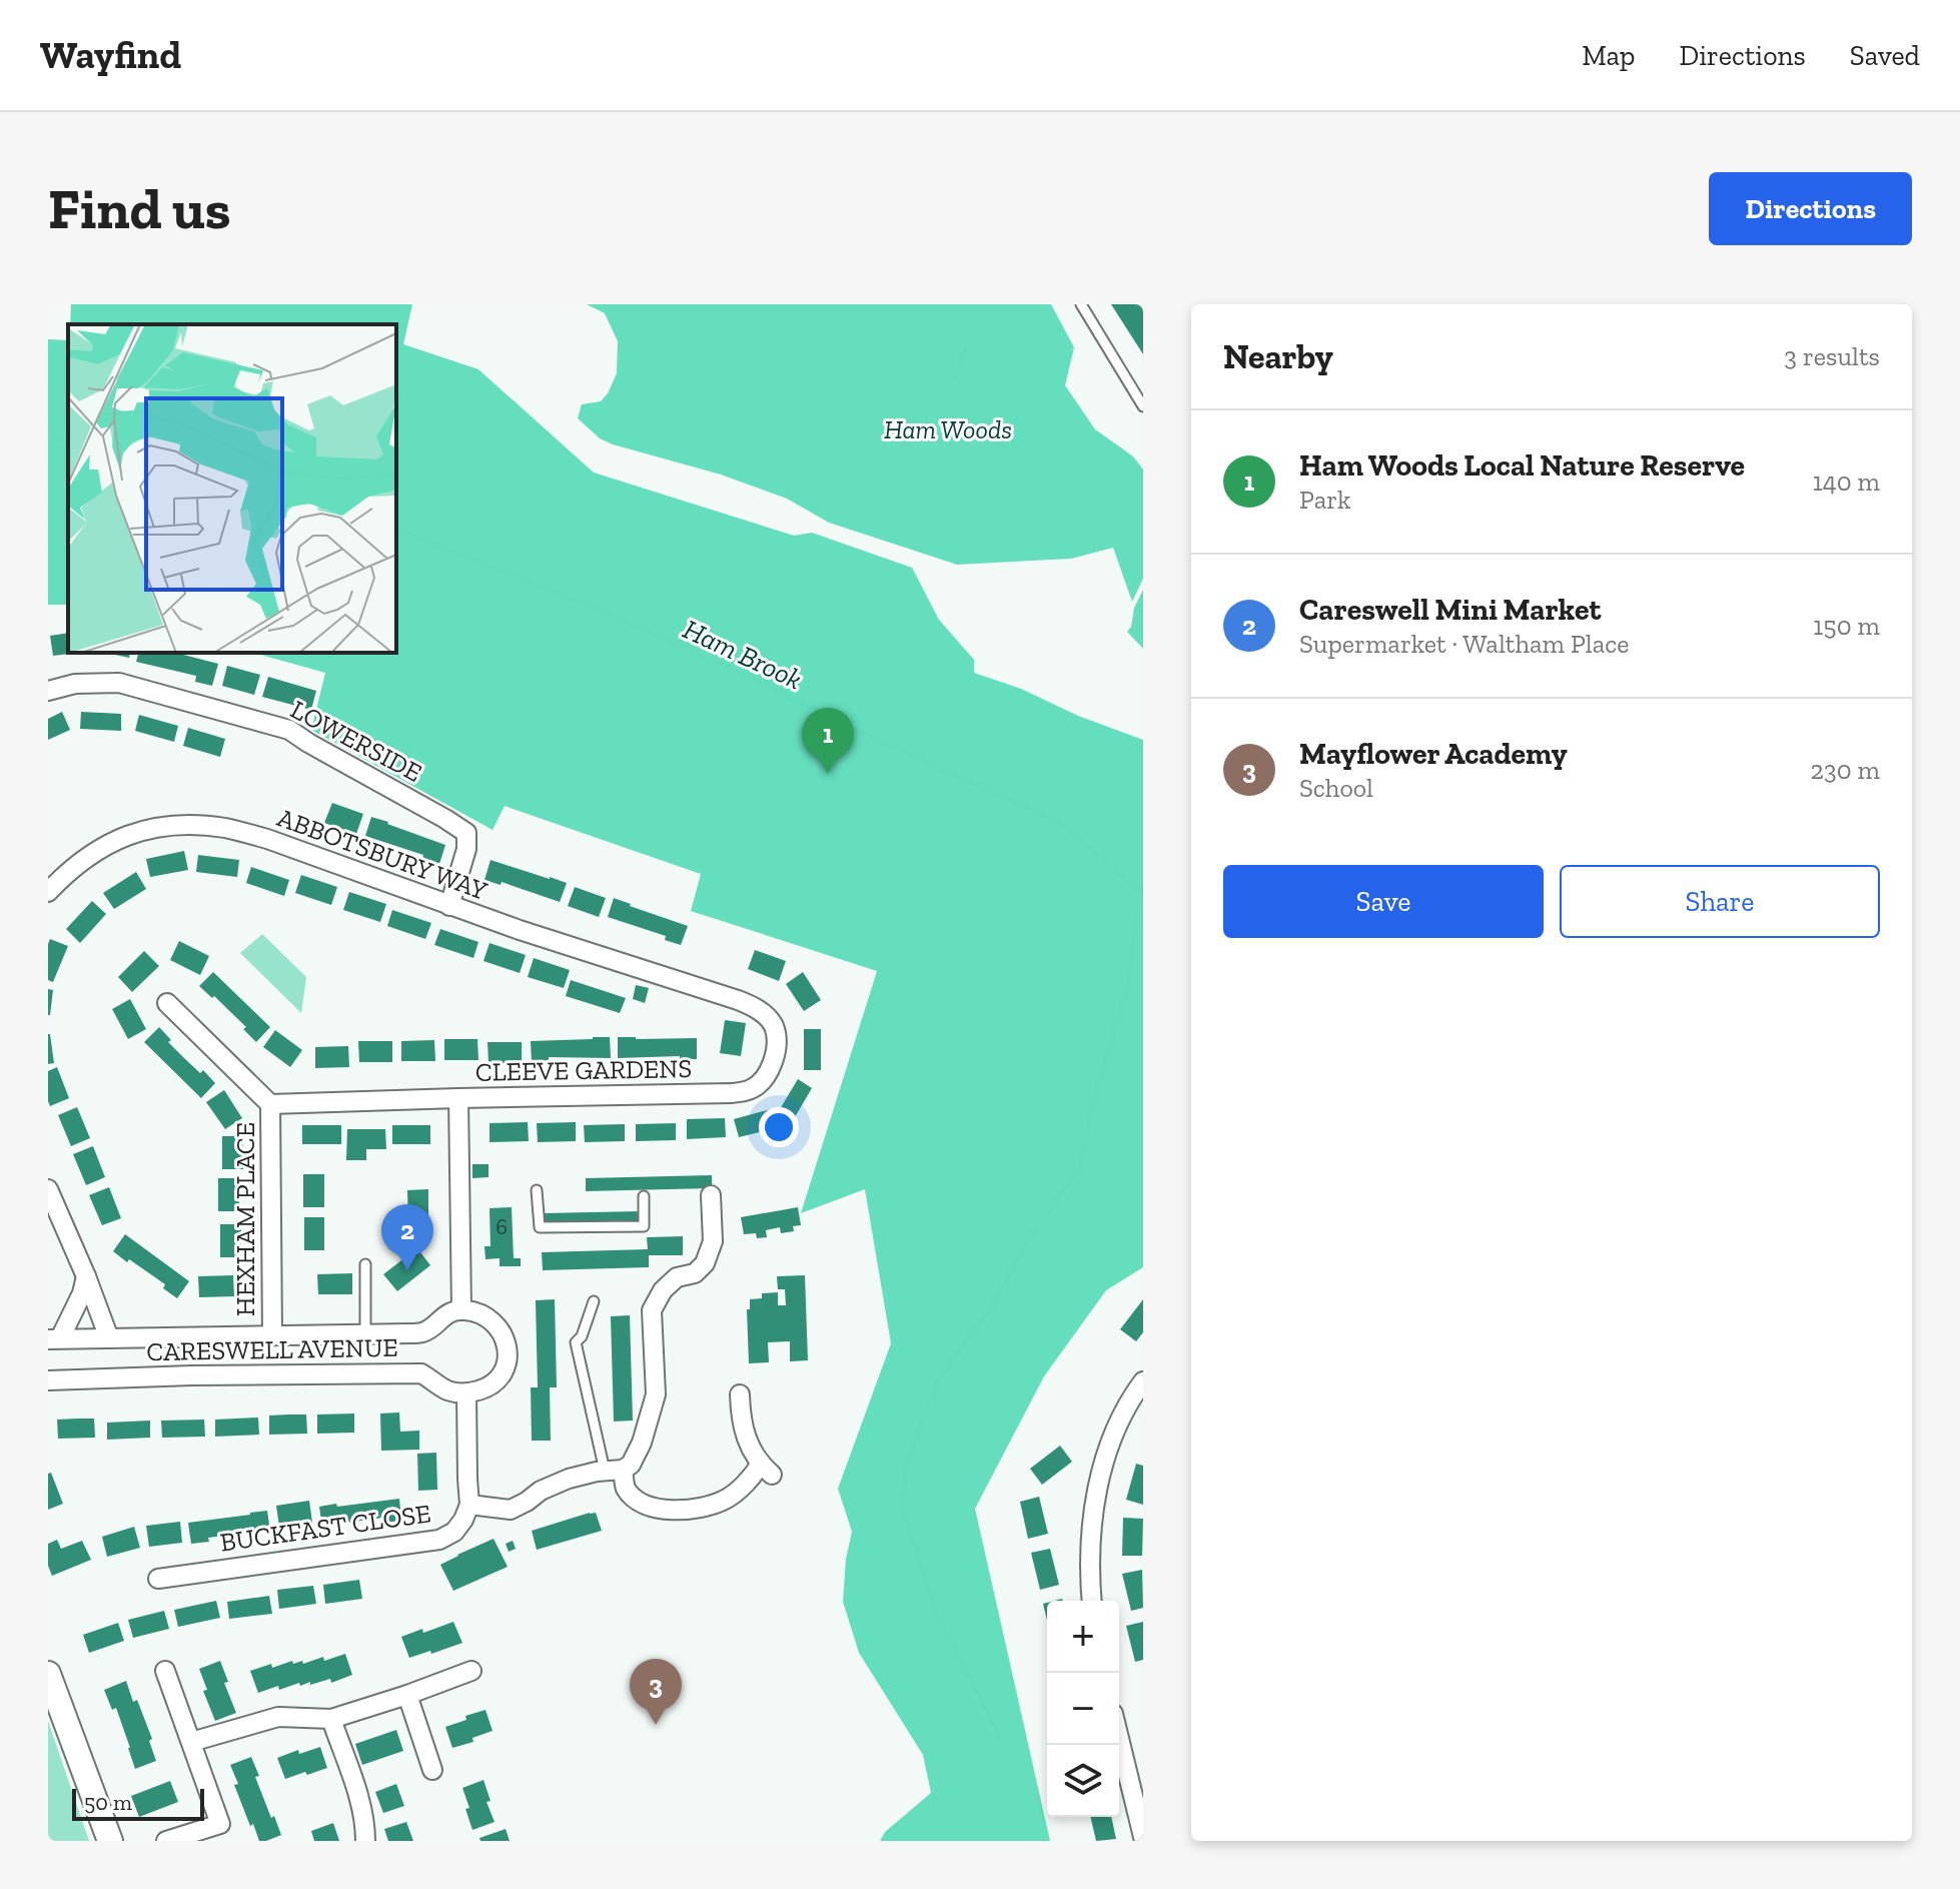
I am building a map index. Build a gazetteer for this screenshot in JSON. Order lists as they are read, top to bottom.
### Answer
{
  "streets": {
    "street": [
      "LOWERSIDE",
      "ABBOTSBURY WAY",
      "CLEEVE GARDENS",
      "HEXHAM PLACE",
      "CARESWELL AVENUE",
      "BUCKFAST CLOSE"
    ]
  },
  "crossings": [
    ["LOWERSIDE", "ABBOTSBURY WAY"],
    ["ABBOTSBURY WAY", "CLEEVE GARDENS"],
    ["CLEEVE GARDENS", "HEXHAM PLACE"],
    ["HEXHAM PLACE", "CARESWELL AVENUE"]
  ],
  "water": ["Ham Brook"],
  "parks": ["Ham Woods"],
  "house_numbers": ["6"],
  "scale_bar": "50 m",
  "page": {
    "header": "Wayfind",
    "nav": ["Map", "Directions", "Saved"],
    "buttons": [
      "Directions",
      ["Save", "Share"]
    ],
    "title": "Find us",
    "heading": ["Nearby", "3 results"],
    "list": [
      {
        "mark": "1",
        "name": "Ham Woods Local Nature Reserve",
        "note": "Park",
        "value": "140 m"
      },
      {
        "mark": "2",
        "name": "Careswell Mini Market",
        "note": "Supermarket · Waltham Place",
        "value": "150 m"
      },
      {
        "mark": "3",
        "name": "Mayflower Academy",
        "note": "School",
        "value": "230 m"
      }
    ],
    "pins": ["1", "2", "3"],
    "map_buttons": ["+", "−"],
    "scale": "50 m"
  }
}
